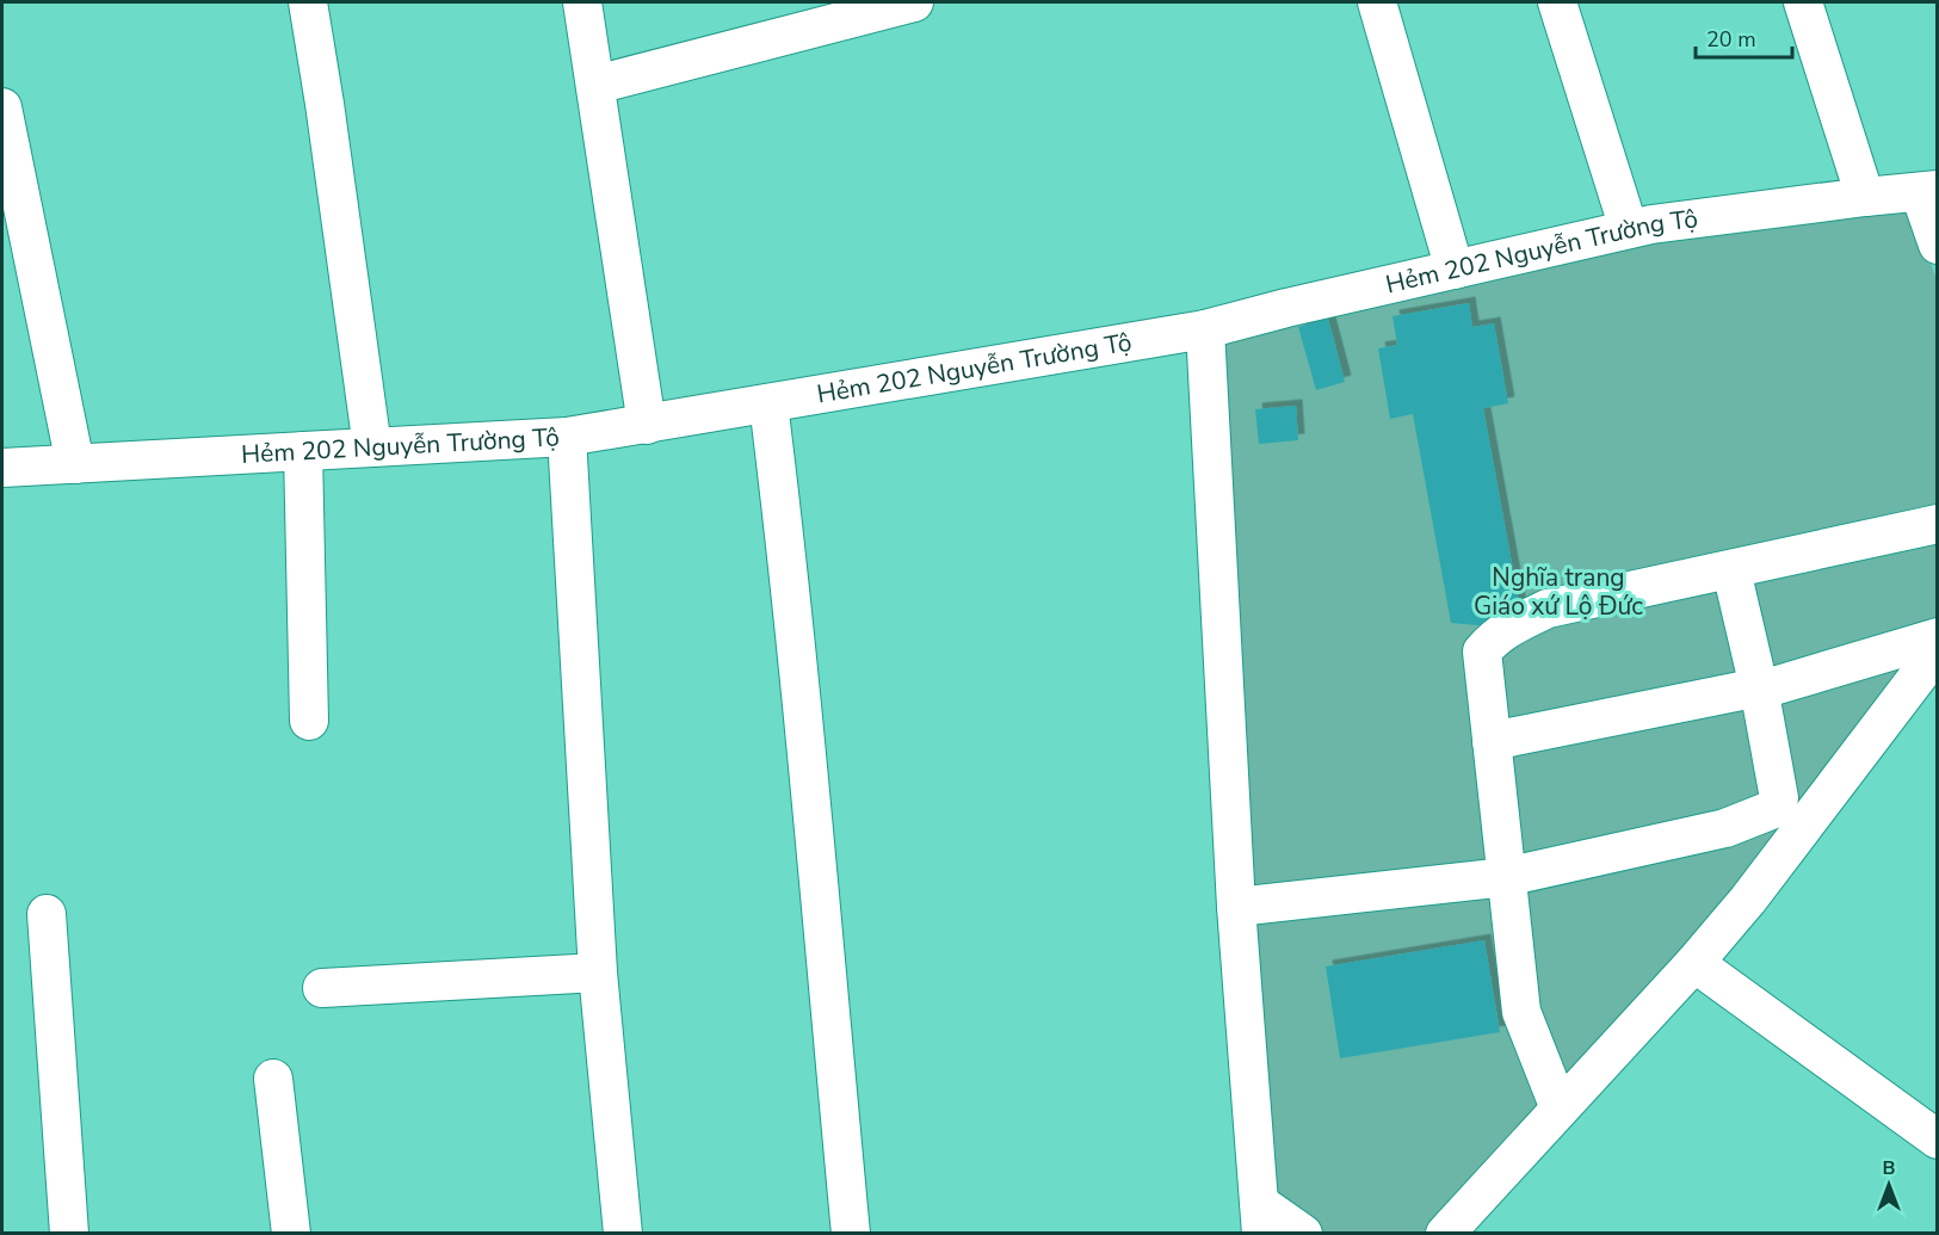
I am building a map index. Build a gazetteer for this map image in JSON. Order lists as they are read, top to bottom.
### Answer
{
  "streets": {
    "street": ["Hẻm 202 Nguyễn Trường Tộ"]
  },
  "parks": ["Nghĩa trang Giáo xứ Lộ Đức"],
  "scale_bar": "20 m",
  "north": "top"
}
